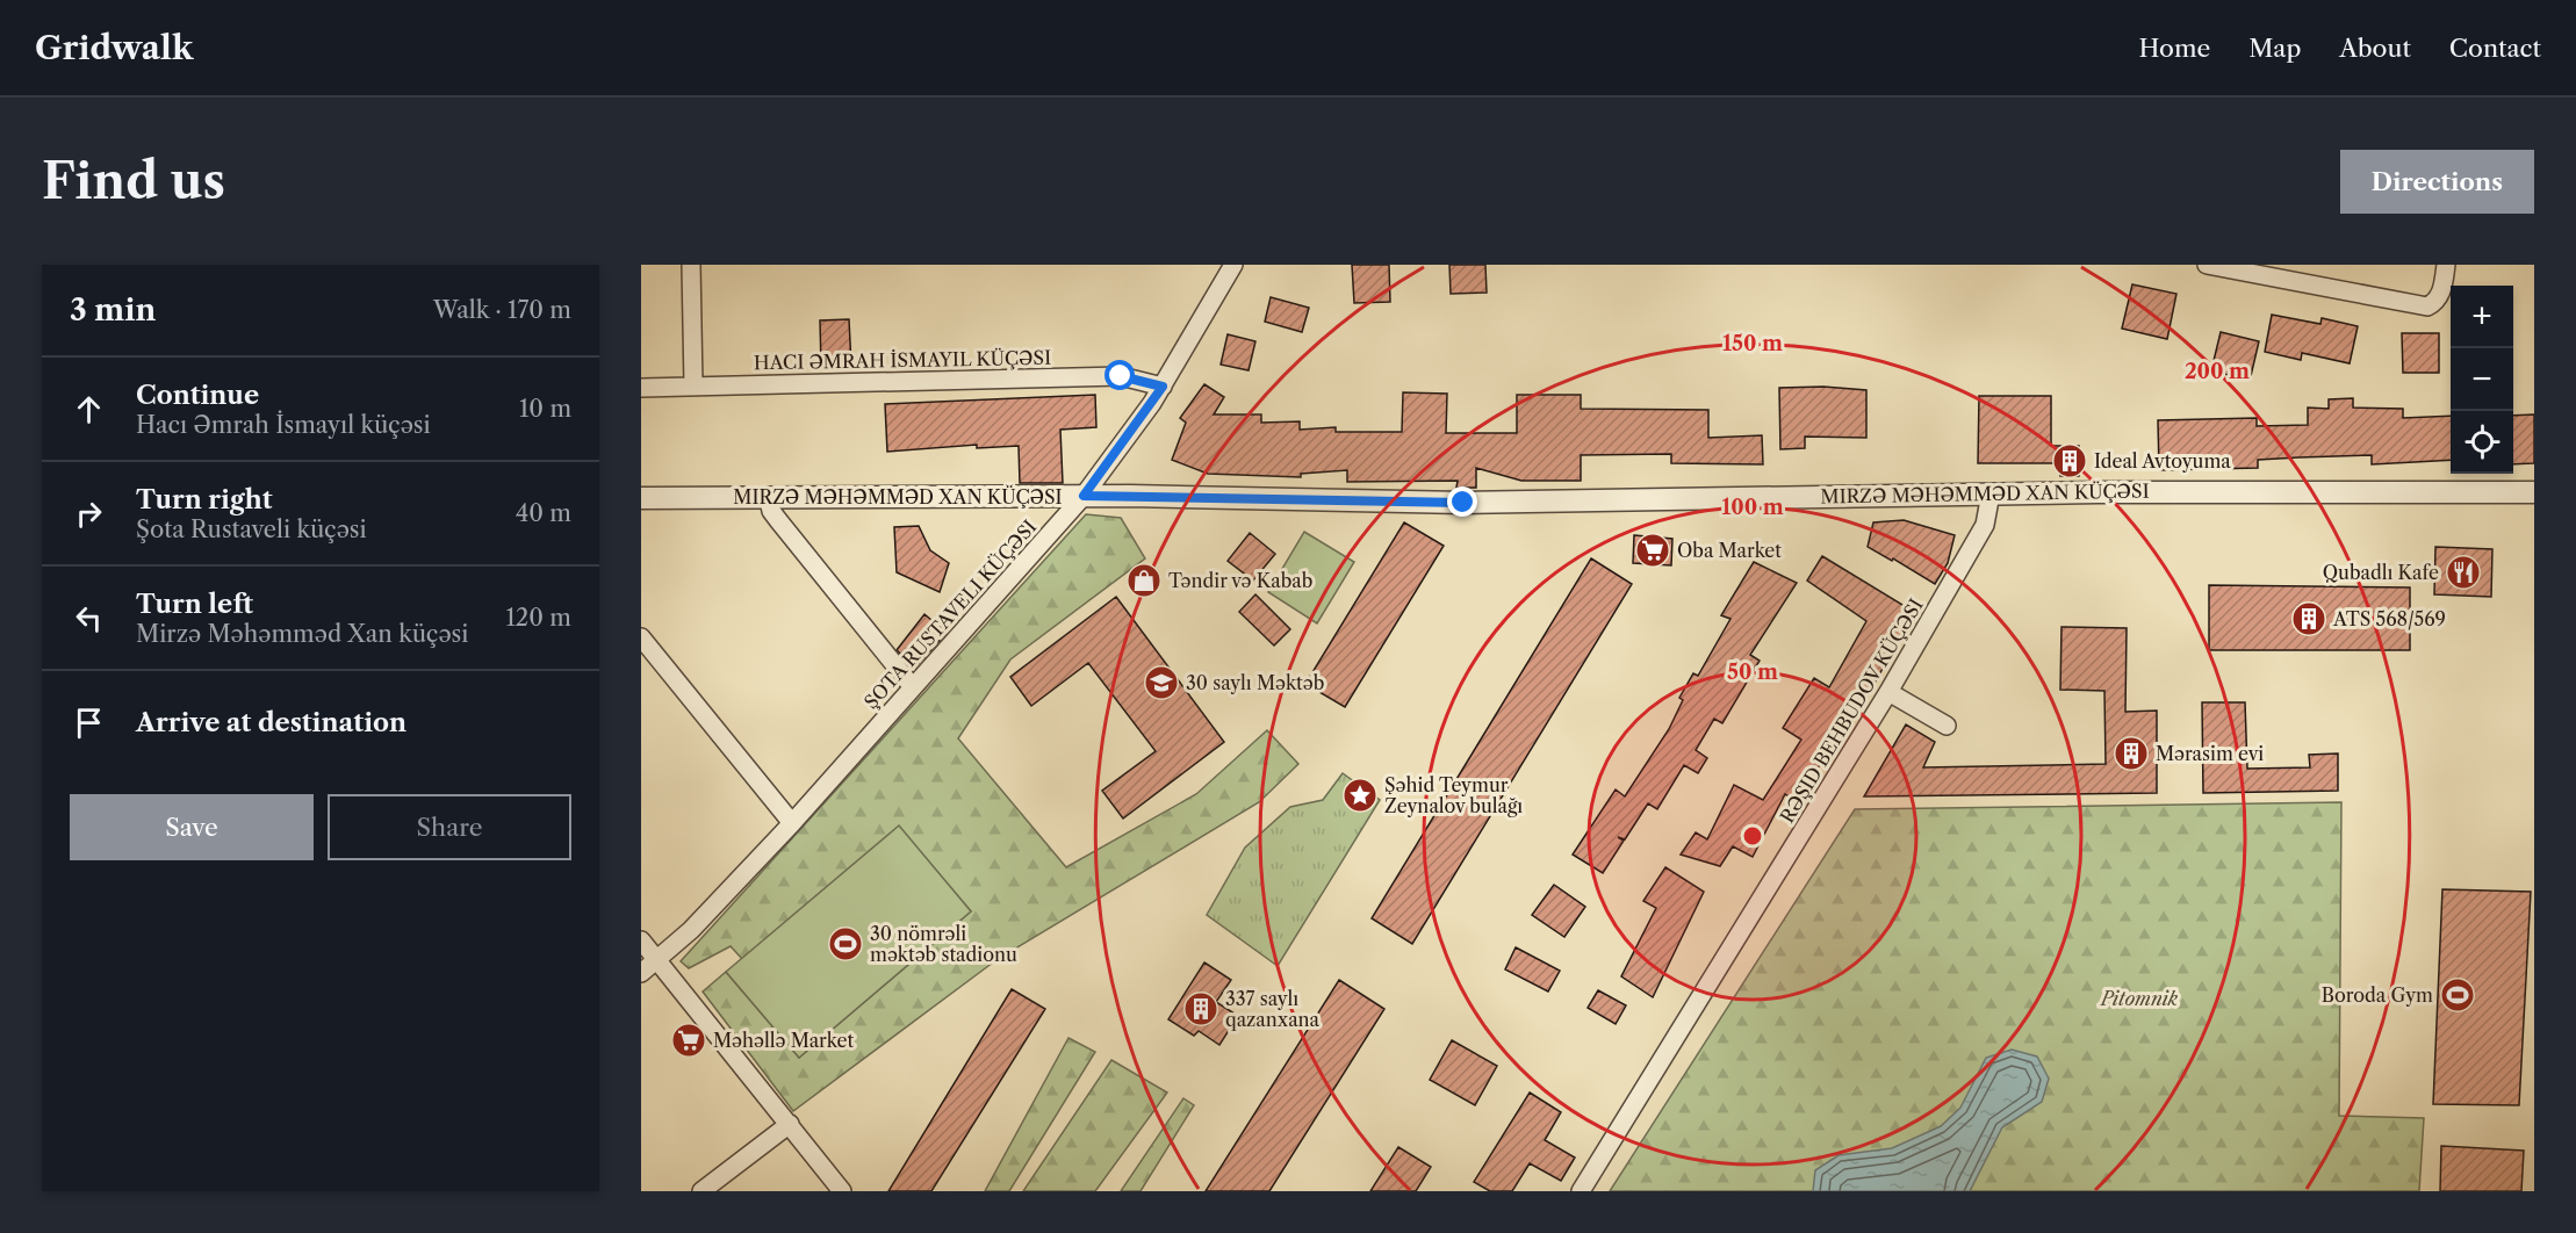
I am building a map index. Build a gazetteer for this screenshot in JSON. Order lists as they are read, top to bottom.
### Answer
{
  "streets": {
    "street": ["MIRZƏ MƏHƏMMƏD XAN KÜÇƏSI", "ŞOTA RUSTAVELI KÜÇƏSI", "RƏŞID BEHBUDOV KÜÇƏSI"]
  },
  "crossings": [
    ["MIRZƏ MƏHƏMMƏD XAN KÜÇƏSI", "ŞOTA RUSTAVELI KÜÇƏSI"],
    ["MIRZƏ MƏHƏMMƏD XAN KÜÇƏSI", "RƏŞID BEHBUDOV KÜÇƏSI"]
  ],
  "parks": ["Pitomnik"],
  "places": {
    "building": [
      "Ideal Avtoyuma",
      "ATS 568/569",
      "Mərasim evi",
      "337 saylı qazanxana"
    ],
    "supermarket": ["Oba Market", "Məhəllə Market"],
    "restaurant": ["Qubadlı Kafe"],
    "shop": ["Təndir və Kabab"],
    "school or university": ["30 saylı Məktəb"],
    "place": ["Şəhid Teymur Zeynalov bulağı"],
    "sports": ["30 nömrəli məktəb stadionu", "Boroda Gym"]
  },
  "page": {
    "header": "Gridwalk",
    "nav": [
      "Home",
      "Map",
      "About",
      "Contact"
    ],
    "buttons": [
      "Directions",
      ["Save", "Share"]
    ],
    "title": "Find us",
    "heading": ["3 min", "Walk · 170 m"],
    "map_buttons": ["+", "−"],
    "list": [
      ["Continue", "Hacı Əmrah İsmayıl küçəsi", "10 m"],
      ["Turn right", "Şota Rustaveli küçəsi", "40 m"],
      ["Turn left", "Mirzə Məhəmməd Xan küçəsi", "120 m"],
      "Arrive at destination"
    ]
  },
  "rings": [
    "150 m",
    "200 m",
    "100 m",
    "50 m"
  ]
}
